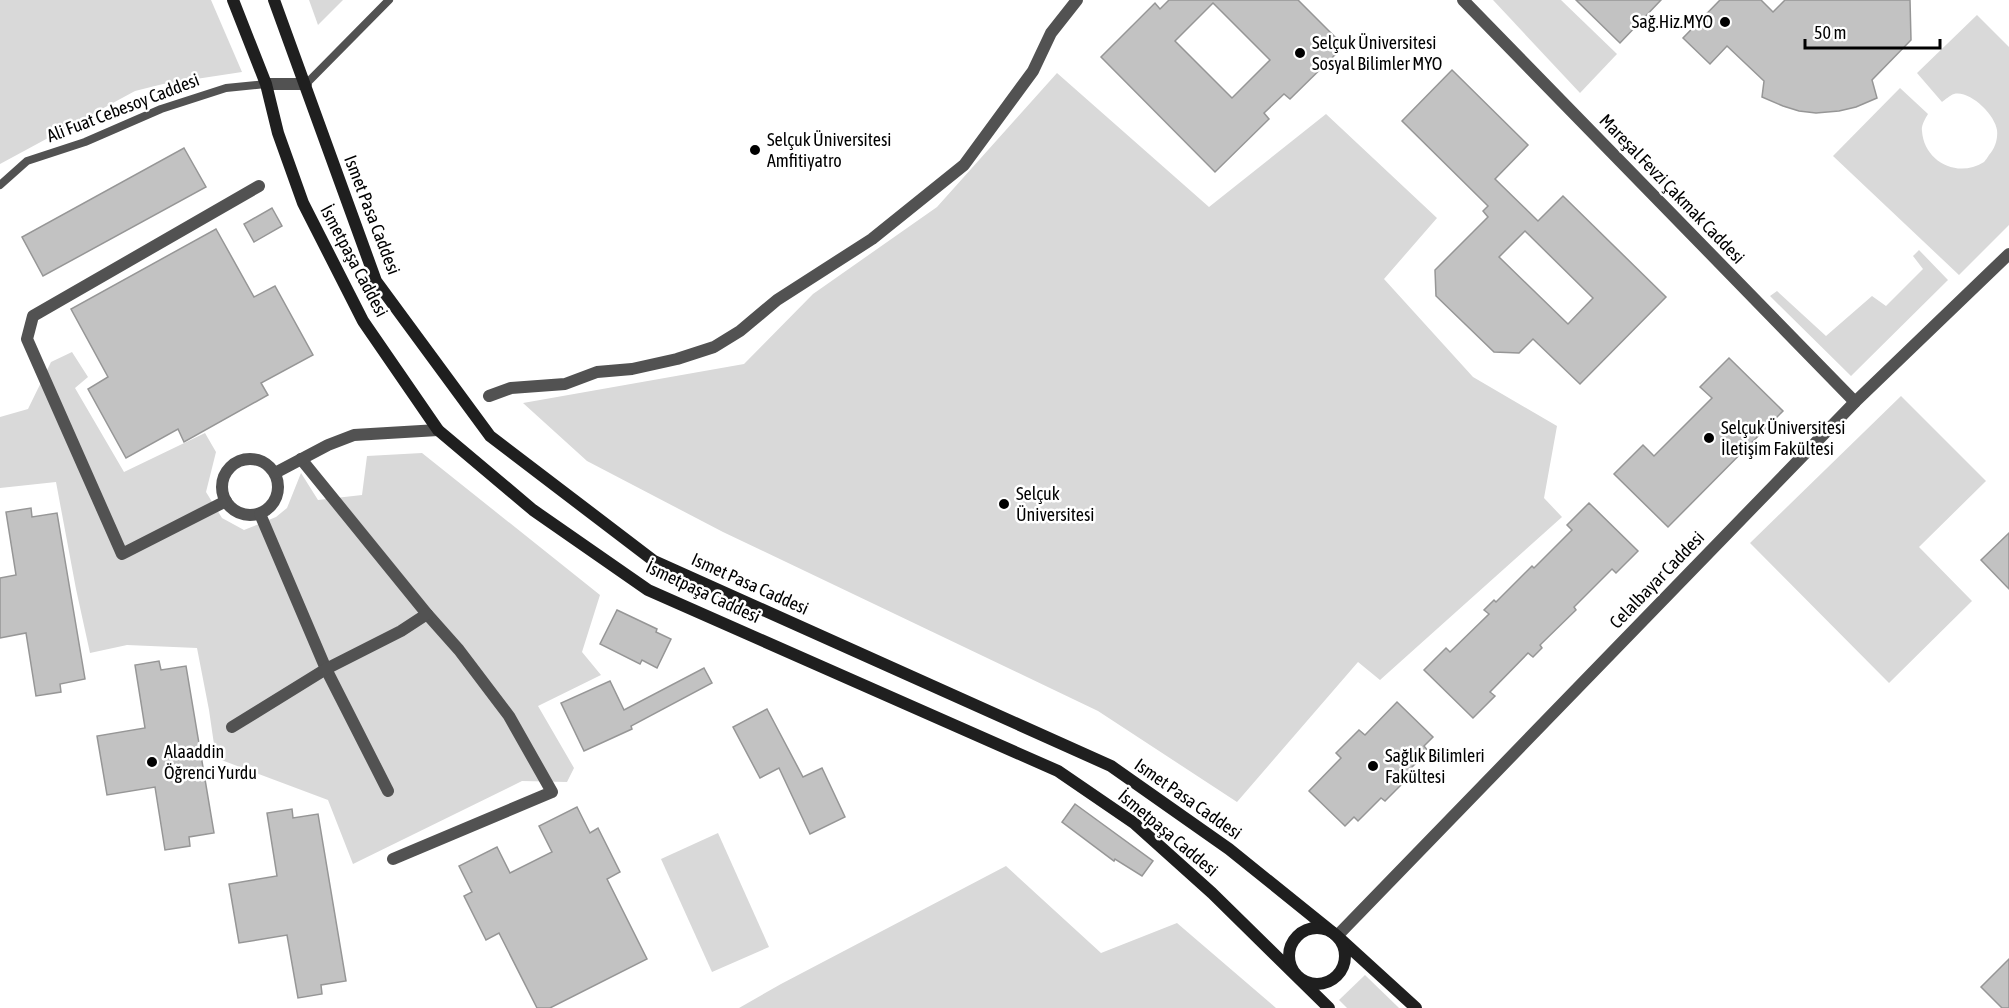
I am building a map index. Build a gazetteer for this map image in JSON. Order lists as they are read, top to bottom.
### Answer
{
  "streets": {
    "main road": ["Ismet Pasa Caddesi", "İsmetpaşa Caddesi"],
    "street": ["Mareşal Fevzi Çakmak Caddesi", "Celalbayar Caddesi"],
    "lane": ["Ali Fuat Cebesoy Caddesi"]
  },
  "crossings": [
    ["Ali Fuat Cebesoy Caddesi", "İsmetpaşa Caddesi"],
    ["Mareşal Fevzi Çakmak Caddesi", "Celalbayar Caddesi"],
    ["Ismet Pasa Caddesi", "İsmetpaşa Caddesi"],
    ["Ismet Pasa Caddesi", "Celalbayar Caddesi"],
    ["İsmetpaşa Caddesi", "Celalbayar Caddesi"]
  ],
  "places": [
    "Sağ.Hiz.MYO",
    "Selçuk Üniversitesi Sosyal Bilimler MYO",
    "Selçuk Üniversitesi Amfitiyatro",
    "Selçuk Üniversitesi İletişim Fakültesi",
    "Selçuk Üniversitesi",
    "Alaaddin Öğrenci Yurdu",
    "Sağlık Bilimleri Fakültesi"
  ],
  "scale_bar": "50 m"
}
